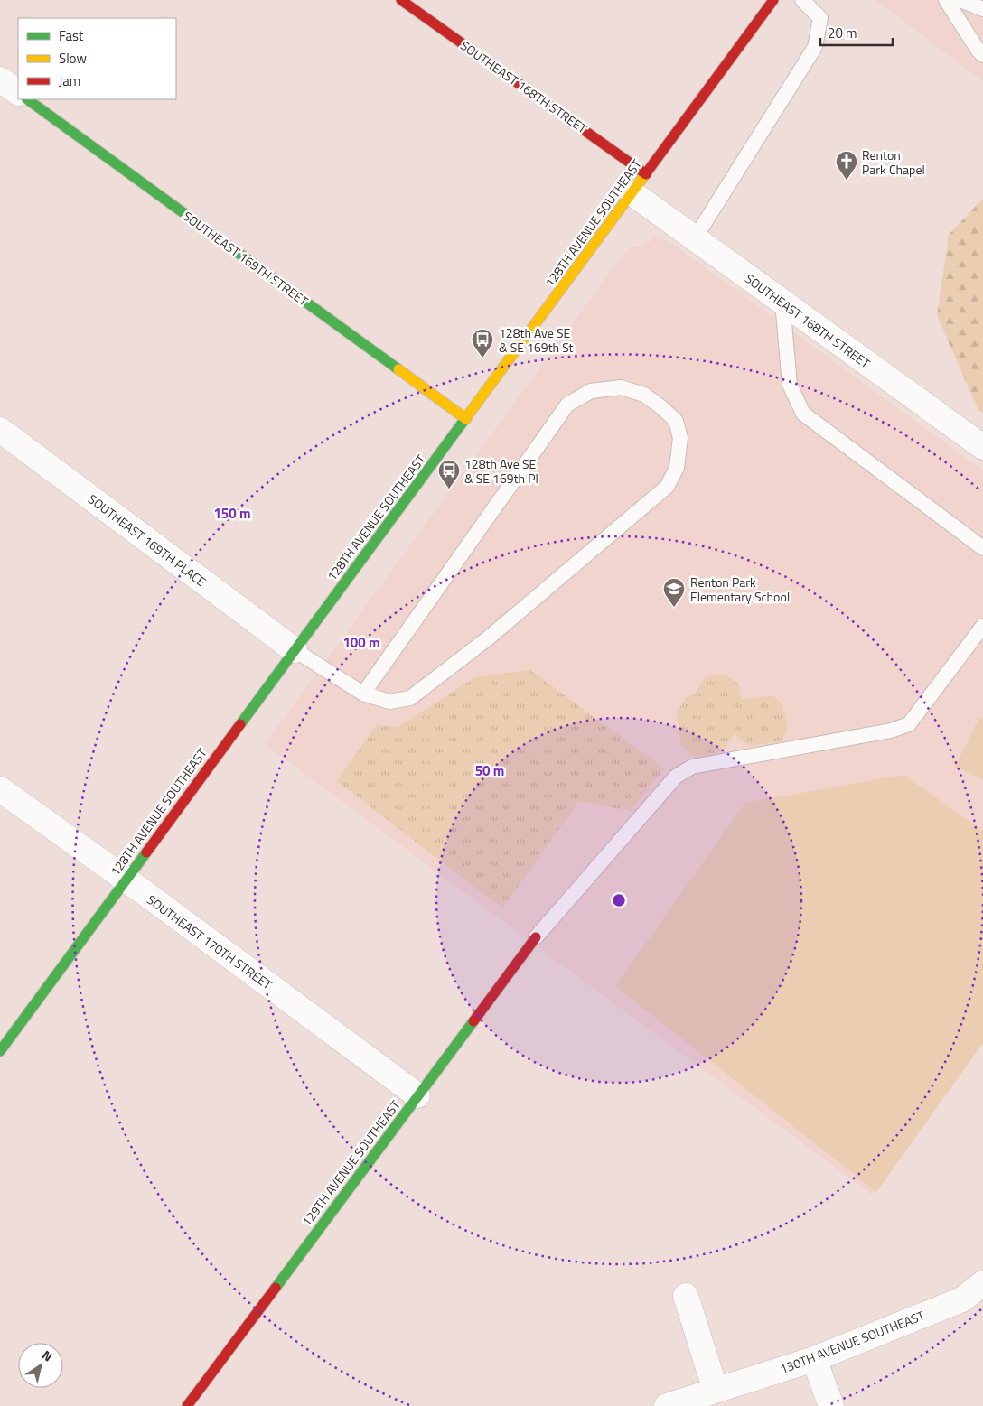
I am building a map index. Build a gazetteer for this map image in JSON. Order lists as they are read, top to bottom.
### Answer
{
  "streets": {
    "street": [
      "SOUTHEAST 168TH STREET",
      "128TH AVENUE SOUTHEAST",
      "SOUTHEAST 169TH STREET",
      "SOUTHEAST 169TH PLACE",
      "SOUTHEAST 170TH STREET",
      "129TH AVENUE SOUTHEAST",
      "130TH AVENUE SOUTHEAST"
    ]
  },
  "crossings": [
    ["SOUTHEAST 168TH STREET", "128TH AVENUE SOUTHEAST"],
    ["128TH AVENUE SOUTHEAST", "SOUTHEAST 169TH STREET"],
    ["128TH AVENUE SOUTHEAST", "SOUTHEAST 169TH PLACE"],
    ["128TH AVENUE SOUTHEAST", "SOUTHEAST 170TH STREET"],
    ["SOUTHEAST 170TH STREET", "129TH AVENUE SOUTHEAST"]
  ],
  "places": {
    "church": ["Renton Park Chapel"],
    "bus stop": ["128th Ave SE & SE 169th St", "128th Ave SE & SE 169th Pl"],
    "school or university": ["Renton Park Elementary School"]
  },
  "legend": ["Fast", "Slow", "Jam"],
  "scale_bar": "20 m",
  "north": "top right",
  "rings": ["150 m", "100 m", "50 m"]
}
